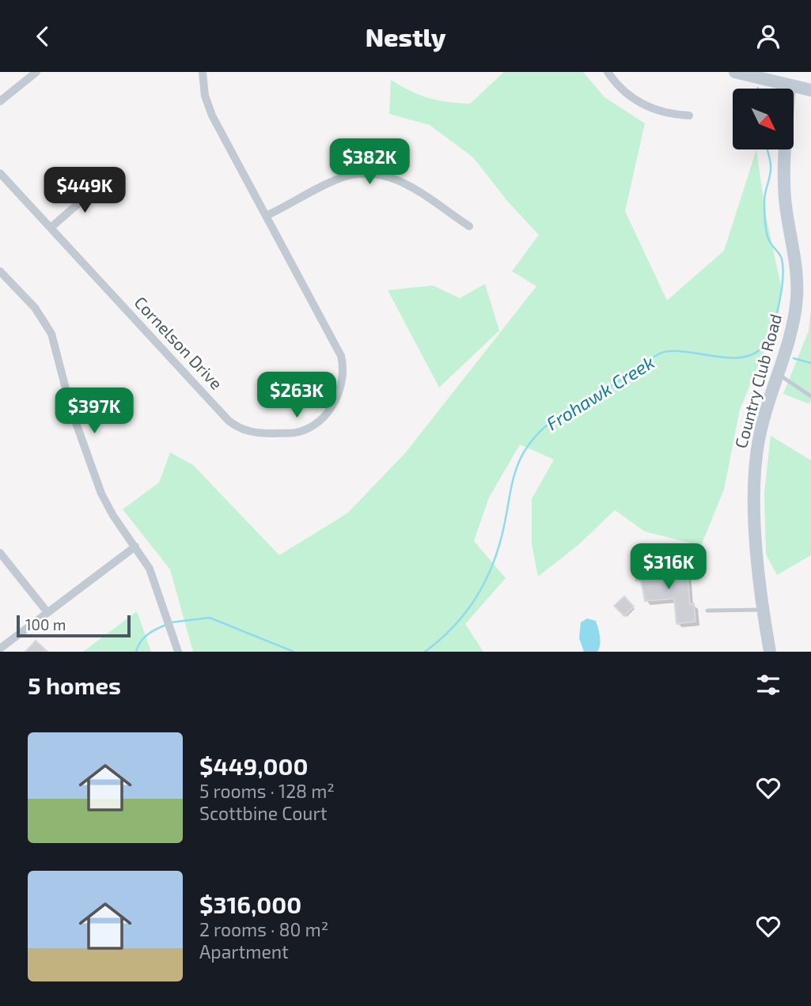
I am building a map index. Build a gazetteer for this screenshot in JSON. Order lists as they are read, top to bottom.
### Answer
{
  "streets": {
    "street": ["Cornelson Drive", "Country Club Road"]
  },
  "water": ["Frohawk Creek"],
  "scale_bar": "100 m",
  "north": "bottom right",
  "page": {
    "header": "Nestly",
    "price": [
      "$382K",
      "$449K",
      "$263K",
      "$397K",
      "$316K"
    ],
    "scale": "100 m",
    "heading": "5 homes",
    "list": [
      {
        "name": "$449,000",
        "note": "5 rooms · 128 m² · Scottbine Court"
      },
      {
        "name": "$316,000",
        "note": "2 rooms · 80 m² · Apartment"
      }
    ]
  }
}
